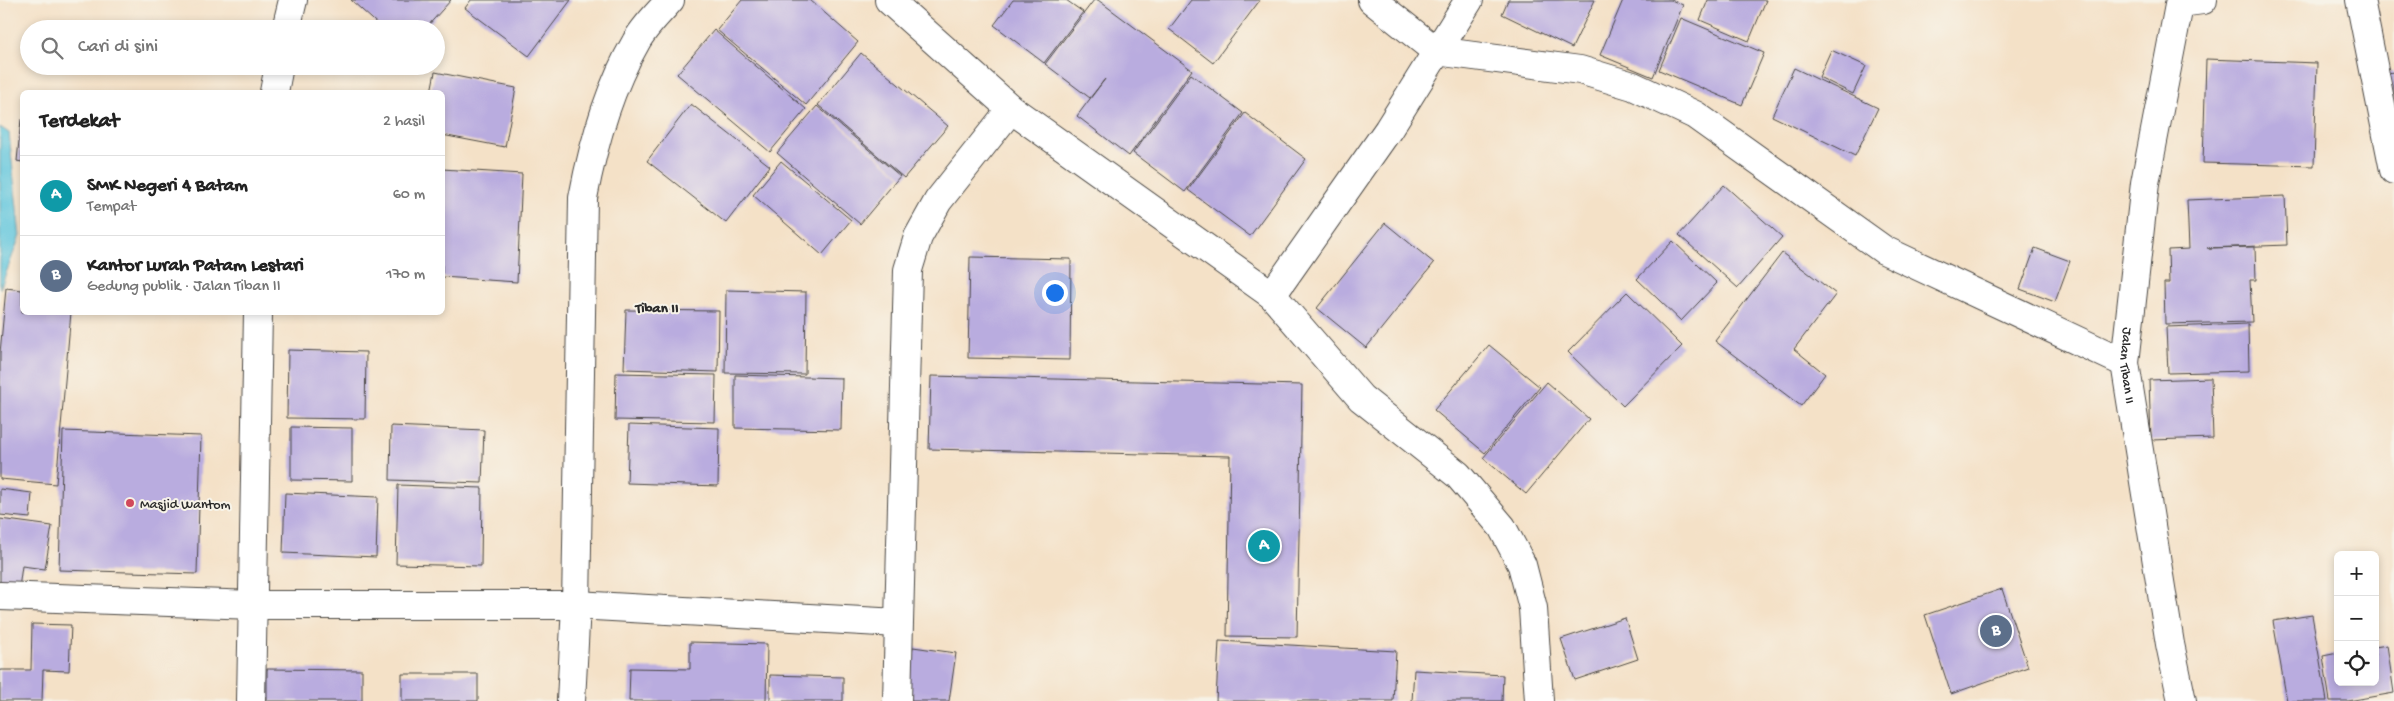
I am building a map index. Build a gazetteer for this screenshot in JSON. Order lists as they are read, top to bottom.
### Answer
{
  "streets": {
    "street": ["Jalan Tiban II"]
  },
  "districts": ["Tiban II"],
  "places": ["Masjid Wantom"],
  "page": {
    "search": "Cari di sini",
    "heading": ["Terdekat", "2 hasil"],
    "list": [
      {
        "mark": "A",
        "name": "SMK Negeri 4 Batam",
        "note": "Tempat",
        "value": "60 m"
      },
      {
        "mark": "B",
        "name": "Kantor Lurah Patam Lestari",
        "note": "Gedung publik · Jalan Tiban II",
        "value": "170 m"
      }
    ],
    "pins": ["A", "B"],
    "map_buttons": ["+", "−"]
  }
}
